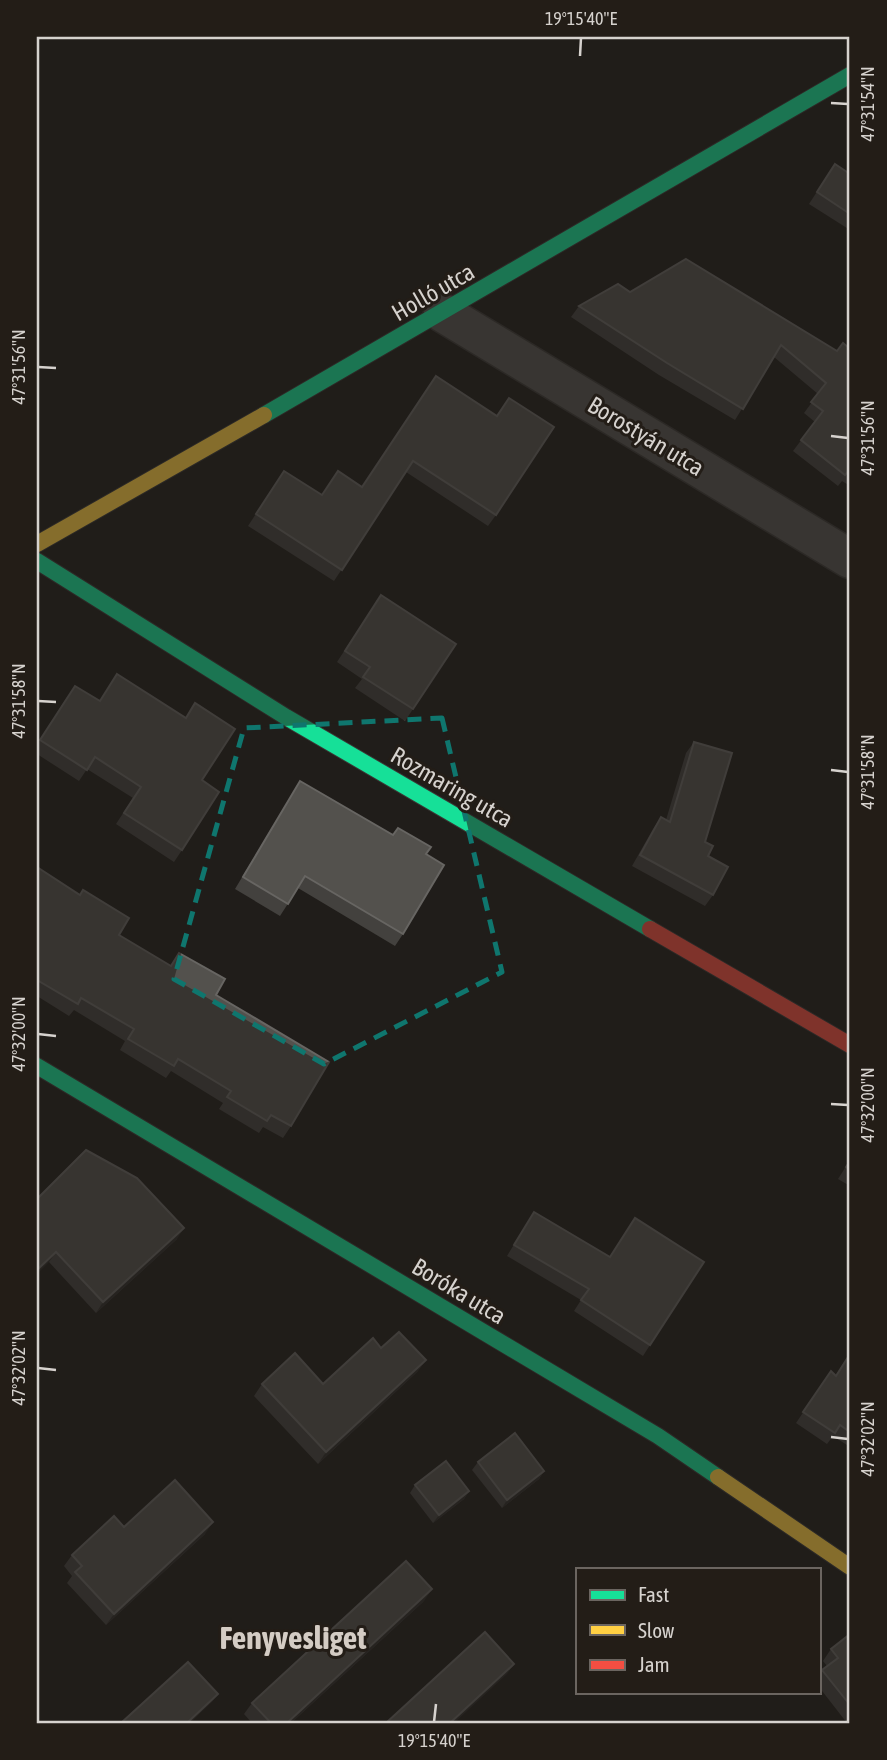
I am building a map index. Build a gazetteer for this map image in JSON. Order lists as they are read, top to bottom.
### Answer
{
  "streets": {
    "street": [
      "Holló utca",
      "Borostyán utca",
      "Rozmaring utca",
      "Boróka utca"
    ]
  },
  "crossings": [
    ["Holló utca", "Borostyán utca"]
  ],
  "districts": ["Fenyvesliget"],
  "legend": ["Fast", "Slow", "Jam"],
  "coordinates": [
    "19°15'40\"E",
    "47°31'54\"N",
    "47°31'56\"N",
    "47°31'58\"N",
    "47°32'00\"N",
    "47°32'02\"N"
  ]
}
